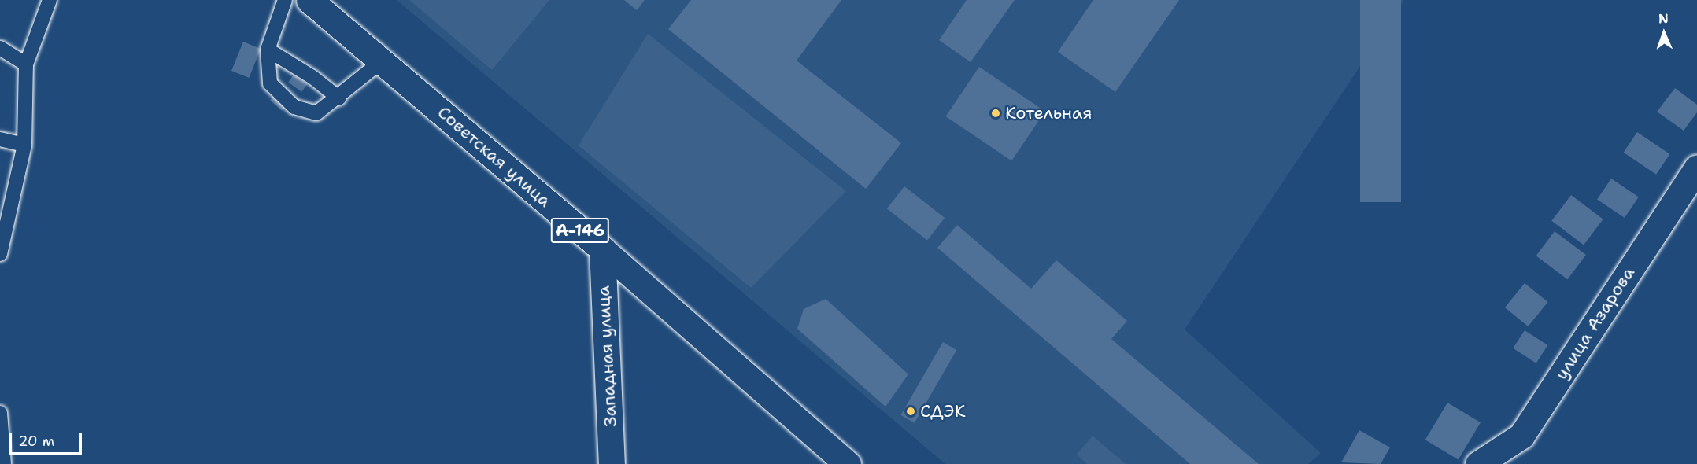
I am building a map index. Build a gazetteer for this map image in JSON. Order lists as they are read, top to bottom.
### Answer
{
  "streets": {
    "main road": [
      "Советская улица",
      "А-146",
      "улица Азарова",
      "Западная улица"
    ]
  },
  "crossings": [
    ["Советская улица", "Западная улица"]
  ],
  "places": ["Котельная", "СДЭК"],
  "scale_bar": "20 m",
  "north": "top"
}
